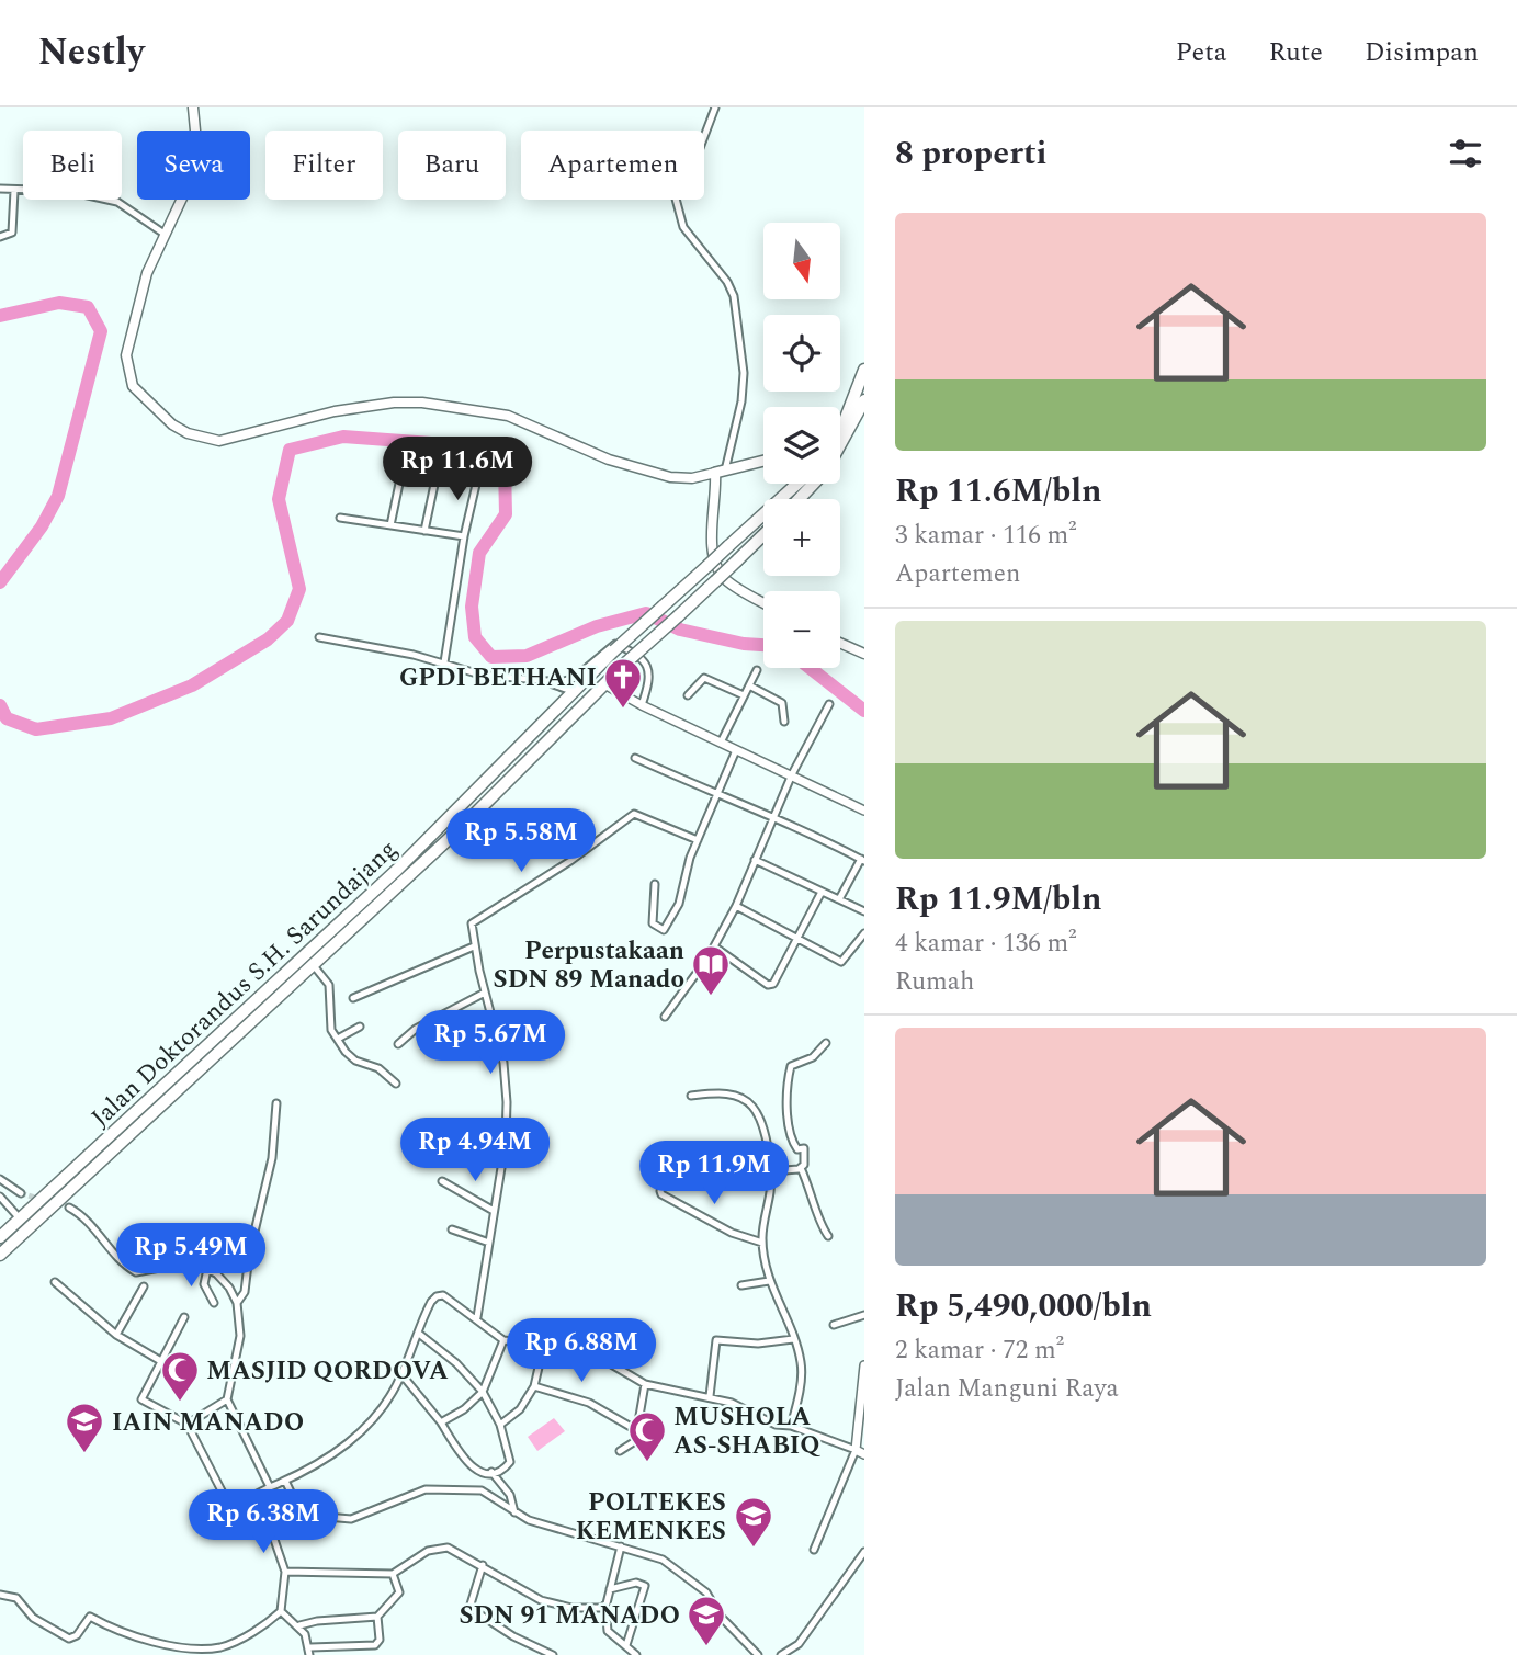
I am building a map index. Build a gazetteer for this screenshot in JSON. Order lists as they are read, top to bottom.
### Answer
{
  "streets": {
    "highway": ["Jalan Doktorandus S.H. Sarundajang"]
  },
  "places": {
    "church": ["GPDI BETHANI"],
    "library": ["Perpustakaan SDN 89 Manado"],
    "mosque": ["MASJID QORDOVA", "MUSHOLA AS-SHABIQ"],
    "school or university": ["IAIN MANADO", "POLTEKES KEMENKES", "SDN 91 MANADO"]
  },
  "north": "bottom",
  "page": {
    "header": "Nestly",
    "nav": ["Peta", "Rute", "Disimpan"],
    "heading": "8 properti",
    "chip": [
      "Beli",
      "Sewa",
      "Filter",
      "Baru",
      "Apartemen"
    ],
    "list": [
      {
        "name": "Rp 11.6M/bln",
        "note": "3 kamar · 116 m² · Apartemen"
      },
      {
        "name": "Rp 11.9M/bln",
        "note": "4 kamar · 136 m² · Rumah"
      },
      {
        "name": "Rp 5,490,000/bln",
        "note": "2 kamar · 72 m² · Jalan Manguni Raya"
      }
    ],
    "map_buttons": ["+", "−"],
    "price": [
      "Rp 11.6M",
      "Rp 5.58M",
      "Rp 5.67M",
      "Rp 4.94M",
      "Rp 11.9M",
      "Rp 5.49M",
      "Rp 6.88M",
      "Rp 6.38M"
    ]
  }
}
